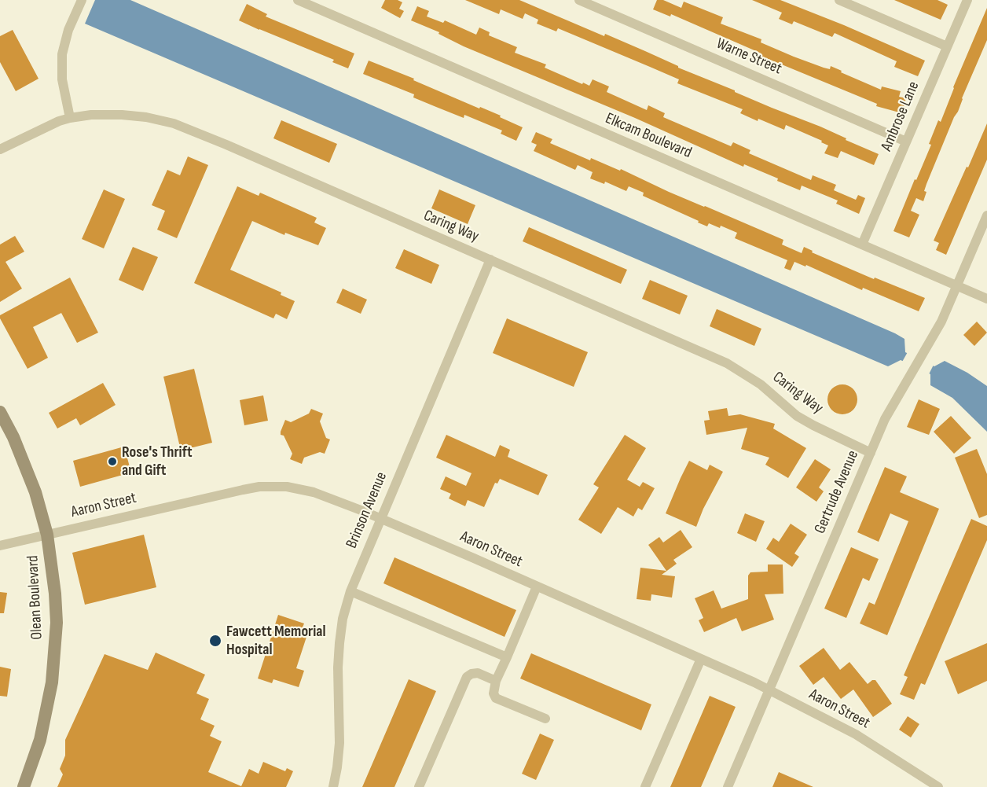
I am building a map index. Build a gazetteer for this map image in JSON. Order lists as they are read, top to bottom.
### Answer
{
  "streets": {
    "street": [
      "Warne Street",
      "Ambrose Lane",
      "Elkcam Boulevard",
      "Caring Way",
      "Gertrude Avenue",
      "Aaron Street",
      "Brinson Avenue",
      "Olean Boulevard"
    ]
  },
  "crossings": [
    ["Warne Street", "Ambrose Lane"],
    ["Ambrose Lane", "Elkcam Boulevard"],
    ["Elkcam Boulevard", "Gertrude Avenue"],
    ["Caring Way", "Gertrude Avenue"],
    ["Caring Way", "Brinson Avenue"],
    ["Gertrude Avenue", "Aaron Street"],
    ["Aaron Street", "Brinson Avenue"],
    ["Aaron Street", "Olean Boulevard"]
  ],
  "places": ["Rose's Thrift and Gift", "Fawcett Memorial Hospital"]
}
